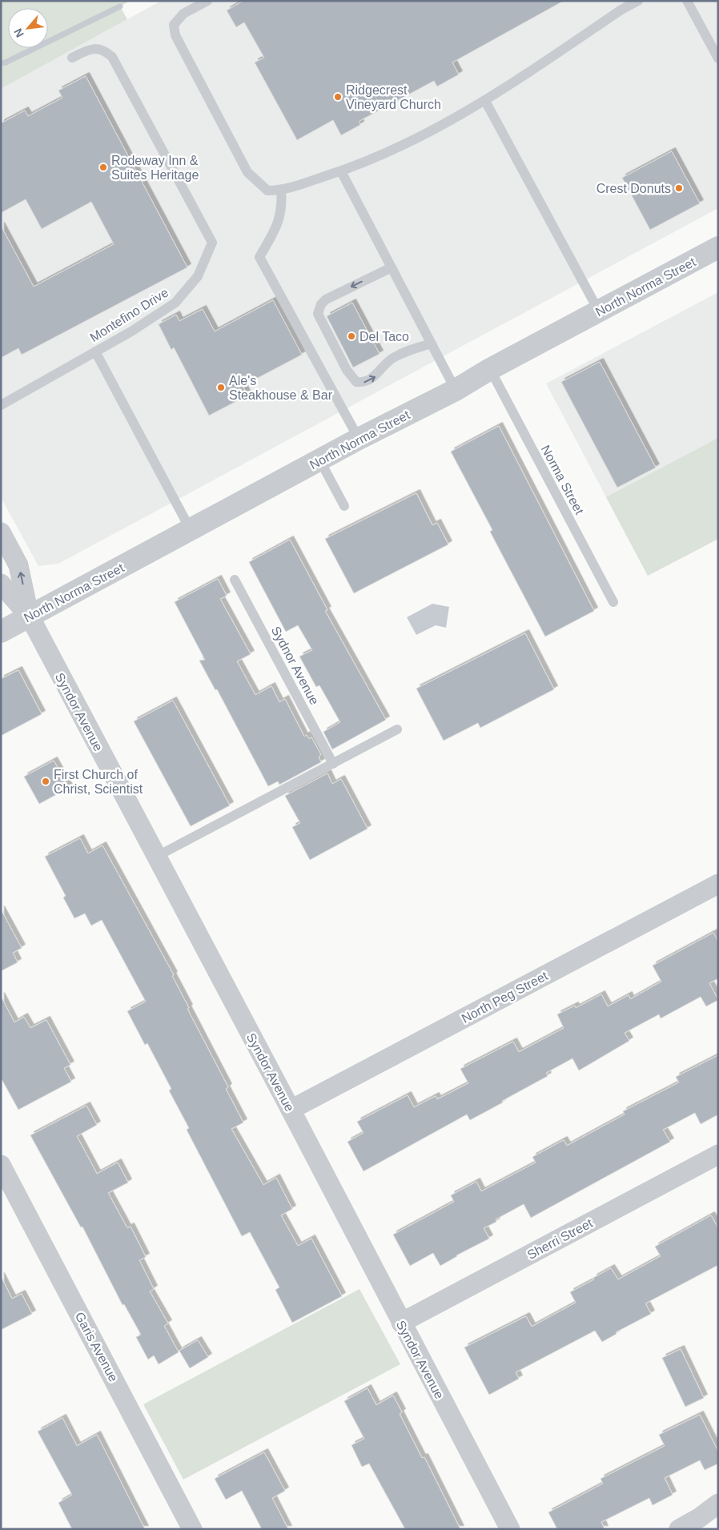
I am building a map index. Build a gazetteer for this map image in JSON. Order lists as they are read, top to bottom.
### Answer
{
  "streets": {
    "street": [
      "North Norma Street",
      "Syndor Avenue",
      "North Peg Street",
      "Sherri Street",
      "Garis Avenue"
    ],
    "lane": ["Montefino Drive", "Norma Street", "Sydnor Avenue"]
  },
  "crossings": [
    ["North Norma Street", "Norma Street"],
    ["North Norma Street", "Syndor Avenue"],
    ["Syndor Avenue", "North Peg Street"],
    ["Syndor Avenue", "Sherri Street"]
  ],
  "places": [
    "Ridgecrest Vineyard Church",
    "Rodeway Inn & Suites Heritage",
    "Crest Donuts",
    "Del Taco",
    "Ale's Steakhouse & Bar",
    "First Church of Christ, Scientist"
  ],
  "north": "bottom left"
}
